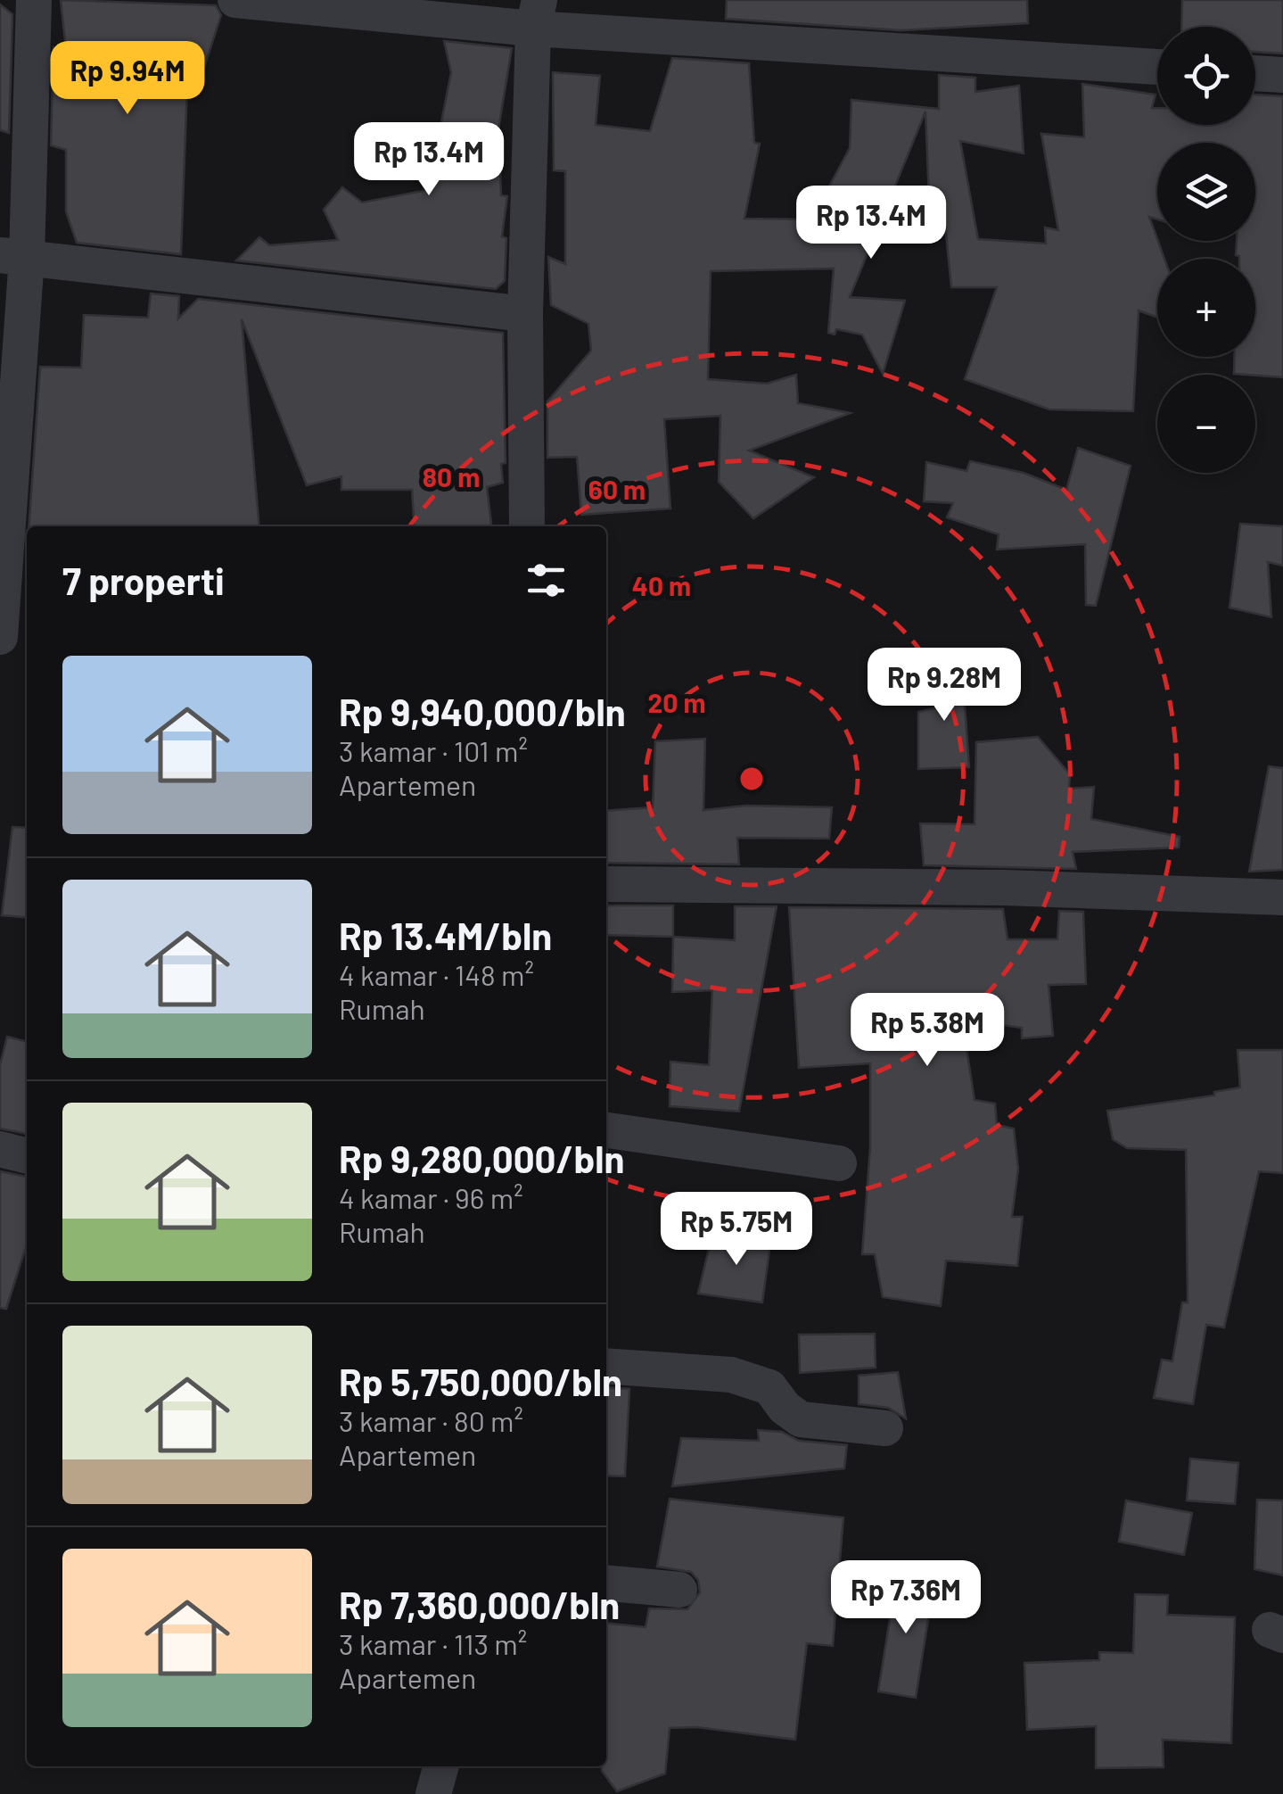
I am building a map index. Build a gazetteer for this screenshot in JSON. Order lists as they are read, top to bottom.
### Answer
{
  "page": {
    "map_buttons": ["+", "−"],
    "price": [
      "Rp 9.94M",
      "Rp 13.4M",
      "Rp 13.4M",
      "Rp 9.28M",
      "Rp 5.38M",
      "Rp 5.75M",
      "Rp 7.36M"
    ],
    "heading": "7 properti",
    "list": [
      {
        "name": "Rp 9,940,000/bln",
        "note": "3 kamar · 101 m² · Apartemen"
      },
      {
        "name": "Rp 13.4M/bln",
        "note": "4 kamar · 148 m² · Rumah"
      },
      {
        "name": "Rp 9,280,000/bln",
        "note": "4 kamar · 96 m² · Rumah"
      },
      {
        "name": "Rp 5,750,000/bln",
        "note": "3 kamar · 80 m² · Apartemen"
      },
      {
        "name": "Rp 7,360,000/bln",
        "note": "3 kamar · 113 m² · Apartemen"
      }
    ]
  },
  "rings": [
    "80 m",
    "60 m",
    "40 m",
    "20 m"
  ]
}
